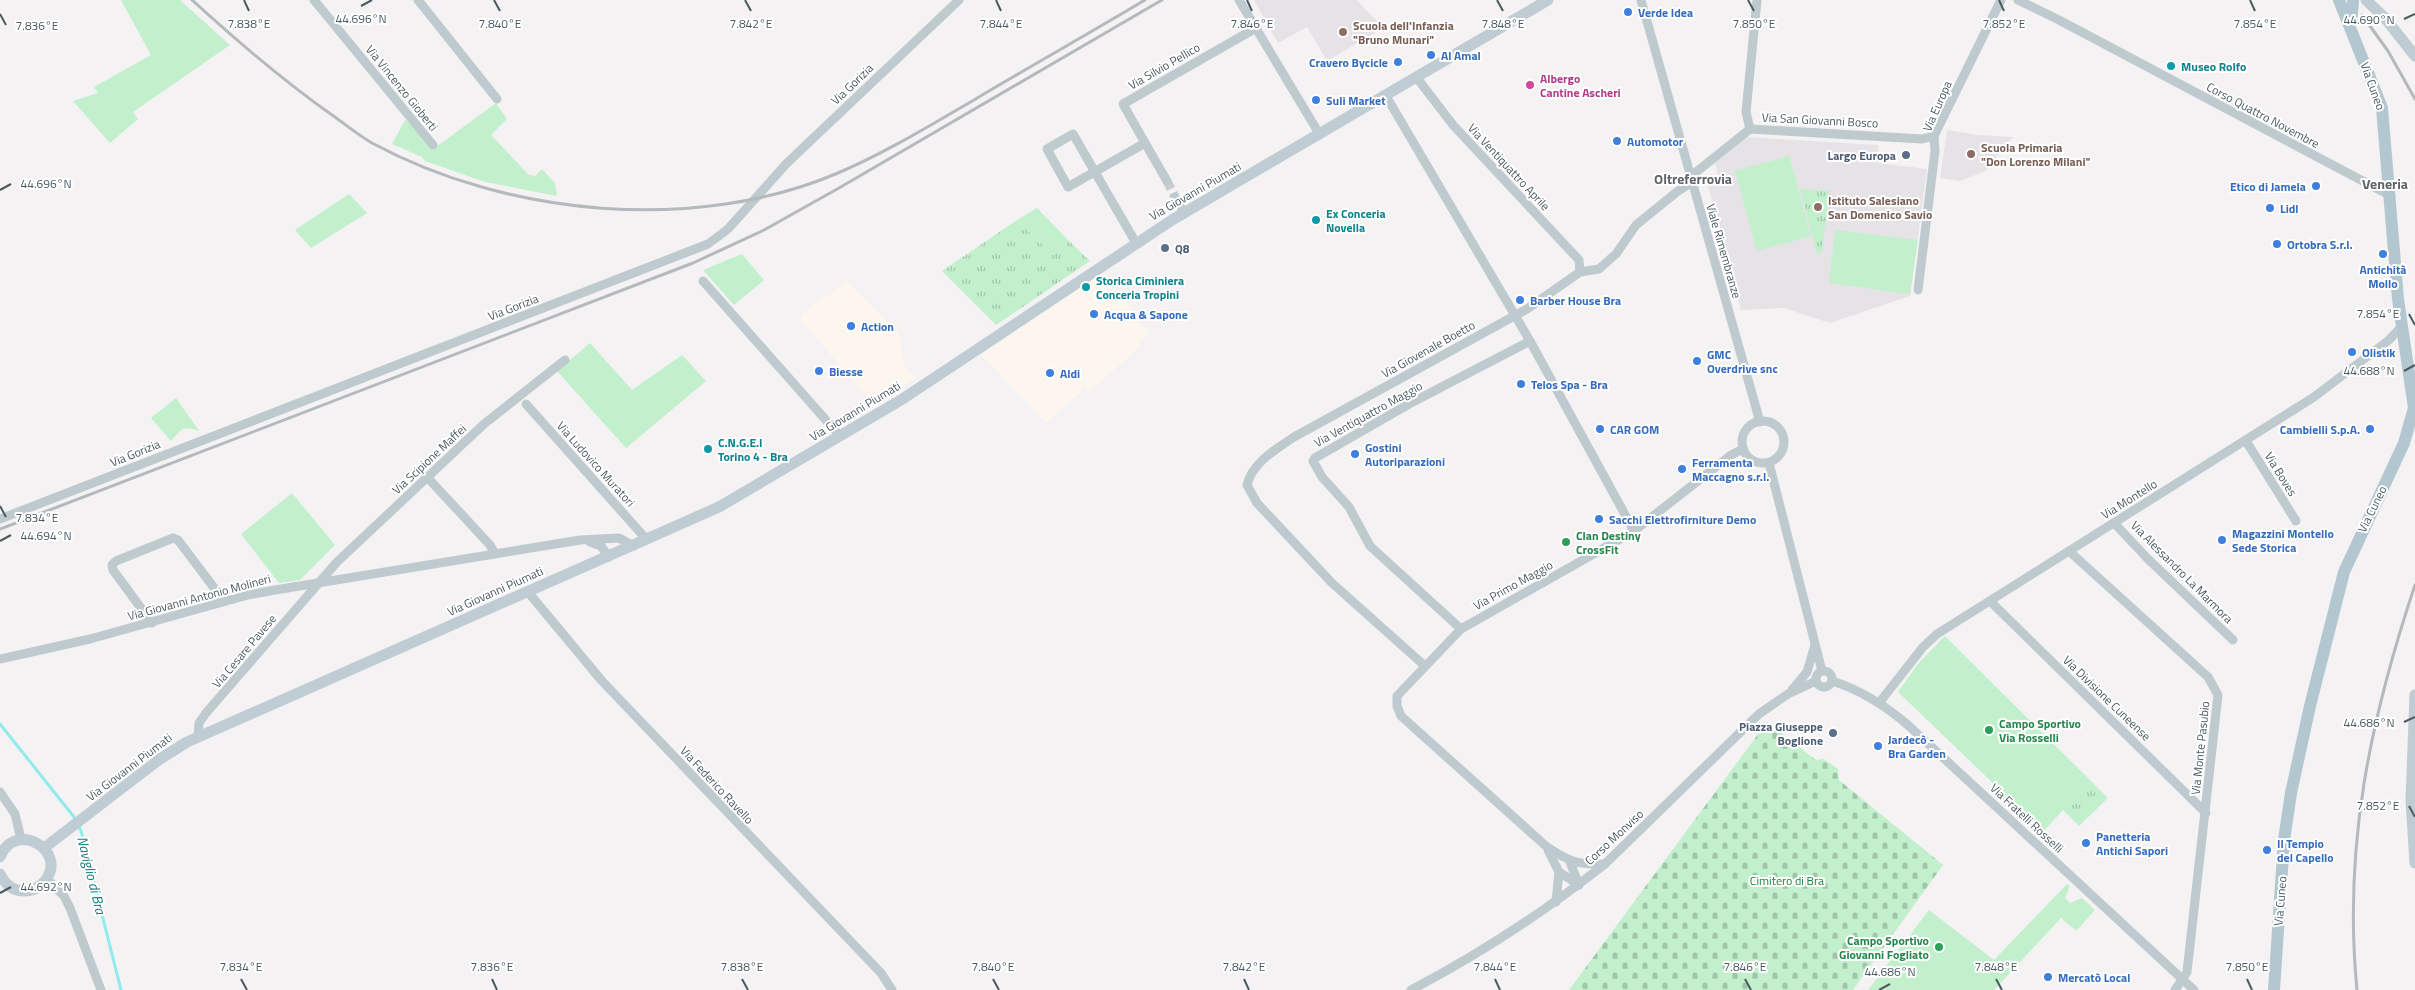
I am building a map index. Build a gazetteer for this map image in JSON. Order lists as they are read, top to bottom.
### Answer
{
  "streets": {
    "main road": ["Via Cuneo"],
    "street": [
      "Via Silvio Pellico",
      "Via Gorizia",
      "Via Vincenzo Gioberti",
      "Via Europa",
      "Corso Quattro Novembre",
      "Via San Giovanni Bosco",
      "Via Ventiquattro Aprile",
      "Via Giovanni Piumati",
      "Viale Rimembranze",
      "Via Giovenale Boetto",
      "Via Ventiquattro Maggio",
      "Via Scipione Maffei",
      "Via Ludovico Muratori",
      "Via Boves",
      "Via Montello",
      "Via Alessandro La Marmora",
      "Via Primo Maggio",
      "Via Giovanni Antonio Molineri",
      "Via Cesare Pavese",
      "Via Divisione Cuneense",
      "Via Monte Pasubio",
      "Via Federico Ravello",
      "Via Fratelli Rosselli",
      "Corso Monviso"
    ]
  },
  "crossings": [
    ["Via Cuneo", "Corso Quattro Novembre"],
    ["Via Cuneo", "Via Montello"],
    ["Via Europa", "Via San Giovanni Bosco"],
    ["Via San Giovanni Bosco", "Viale Rimembranze"],
    ["Via San Giovanni Bosco", "Via Giovenale Boetto"],
    ["Via Ventiquattro Aprile", "Via Giovanni Piumati"],
    ["Via Ventiquattro Aprile", "Via Giovenale Boetto"],
    ["Via Giovanni Piumati", "Via Ludovico Muratori"],
    ["Via Giovanni Piumati", "Via Giovanni Antonio Molineri"],
    ["Via Giovanni Piumati", "Via Cesare Pavese"],
    ["Via Giovanni Piumati", "Via Federico Ravello"],
    ["Viale Rimembranze", "Via Giovenale Boetto"],
    ["Viale Rimembranze", "Via Primo Maggio"],
    ["Via Giovenale Boetto", "Via Primo Maggio"],
    ["Via Ventiquattro Maggio", "Via Primo Maggio"],
    ["Via Scipione Maffei", "Via Giovanni Antonio Molineri"],
    ["Via Scipione Maffei", "Via Cesare Pavese"],
    ["Via Boves", "Via Montello"],
    ["Via Montello", "Via Alessandro La Marmora"],
    ["Via Montello", "Via Divisione Cuneense"],
    ["Via Montello", "Via Monte Pasubio"],
    ["Via Montello", "Via Fratelli Rosselli"],
    ["Via Primo Maggio", "Corso Monviso"],
    ["Via Giovanni Antonio Molineri", "Via Cesare Pavese"],
    ["Via Divisione Cuneense", "Via Monte Pasubio"],
    ["Via Monte Pasubio", "Via Fratelli Rosselli"],
    ["Via Fratelli Rosselli", "Corso Monviso"]
  ],
  "districts": ["Oltreferrovia", "Veneria"],
  "water": ["Naviglio di Bra"],
  "parks": ["Cimitero di Bra"],
  "places": [
    "Verde Idea",
    "Scuola dell'Infanzia \"Bruno Munari\"",
    "Al Amal",
    "Cravero Bycicle",
    "Museo Rolfo",
    "Albergo Cantine Ascheri",
    "Suli Market",
    "Automotor",
    "Scuola Primaria \"Don Lorenzo Milani\"",
    "Largo Europa",
    "Etico di Jamela",
    "Istituto Salesiano San Domenico Savio",
    "Lidl",
    "Ex Conceria Novella",
    "Ortobra S.r.l.",
    "Q8",
    "Antichità Mollo",
    "Storica Ciminiera Conceria Tropini",
    "Barber House Bra",
    "Acqua & Sapone",
    "Action",
    "Olistik",
    "GMC Overdrive snc",
    "Biesse",
    "Aldi",
    "Telos Spa - Bra",
    "CAR GOM",
    "Cambielli S.p.A.",
    "C.N.G.E.I Torino 4 - Bra",
    "Gostini Autoriparazioni",
    "Ferramenta Maccagno s.r.l.",
    "Sacchi Elettrofirniture Demo",
    "Magazzini Montello Sede Storica",
    "Clan Destiny CrossFit",
    "Campo Sportivo Via Rosselli",
    "Piazza Giuseppe Boglione",
    "Jardecò - Bra Garden",
    "Panetteria Antichi Sapori",
    "Il Tempio del Capello",
    "Campo Sportivo Giovanni Fogliato",
    "Mercatò Local"
  ],
  "coordinates": [
    "44.696°N",
    "44.690°N",
    "7.838°E",
    "7.840°E",
    "7.842°E",
    "7.844°E",
    "7.846°E",
    "7.848°E",
    "7.850°E",
    "7.852°E",
    "7.854°E",
    "7.836°E",
    "44.688°N",
    "7.834°E",
    "44.694°N",
    "44.686°N",
    "44.692°N"
  ]
}
